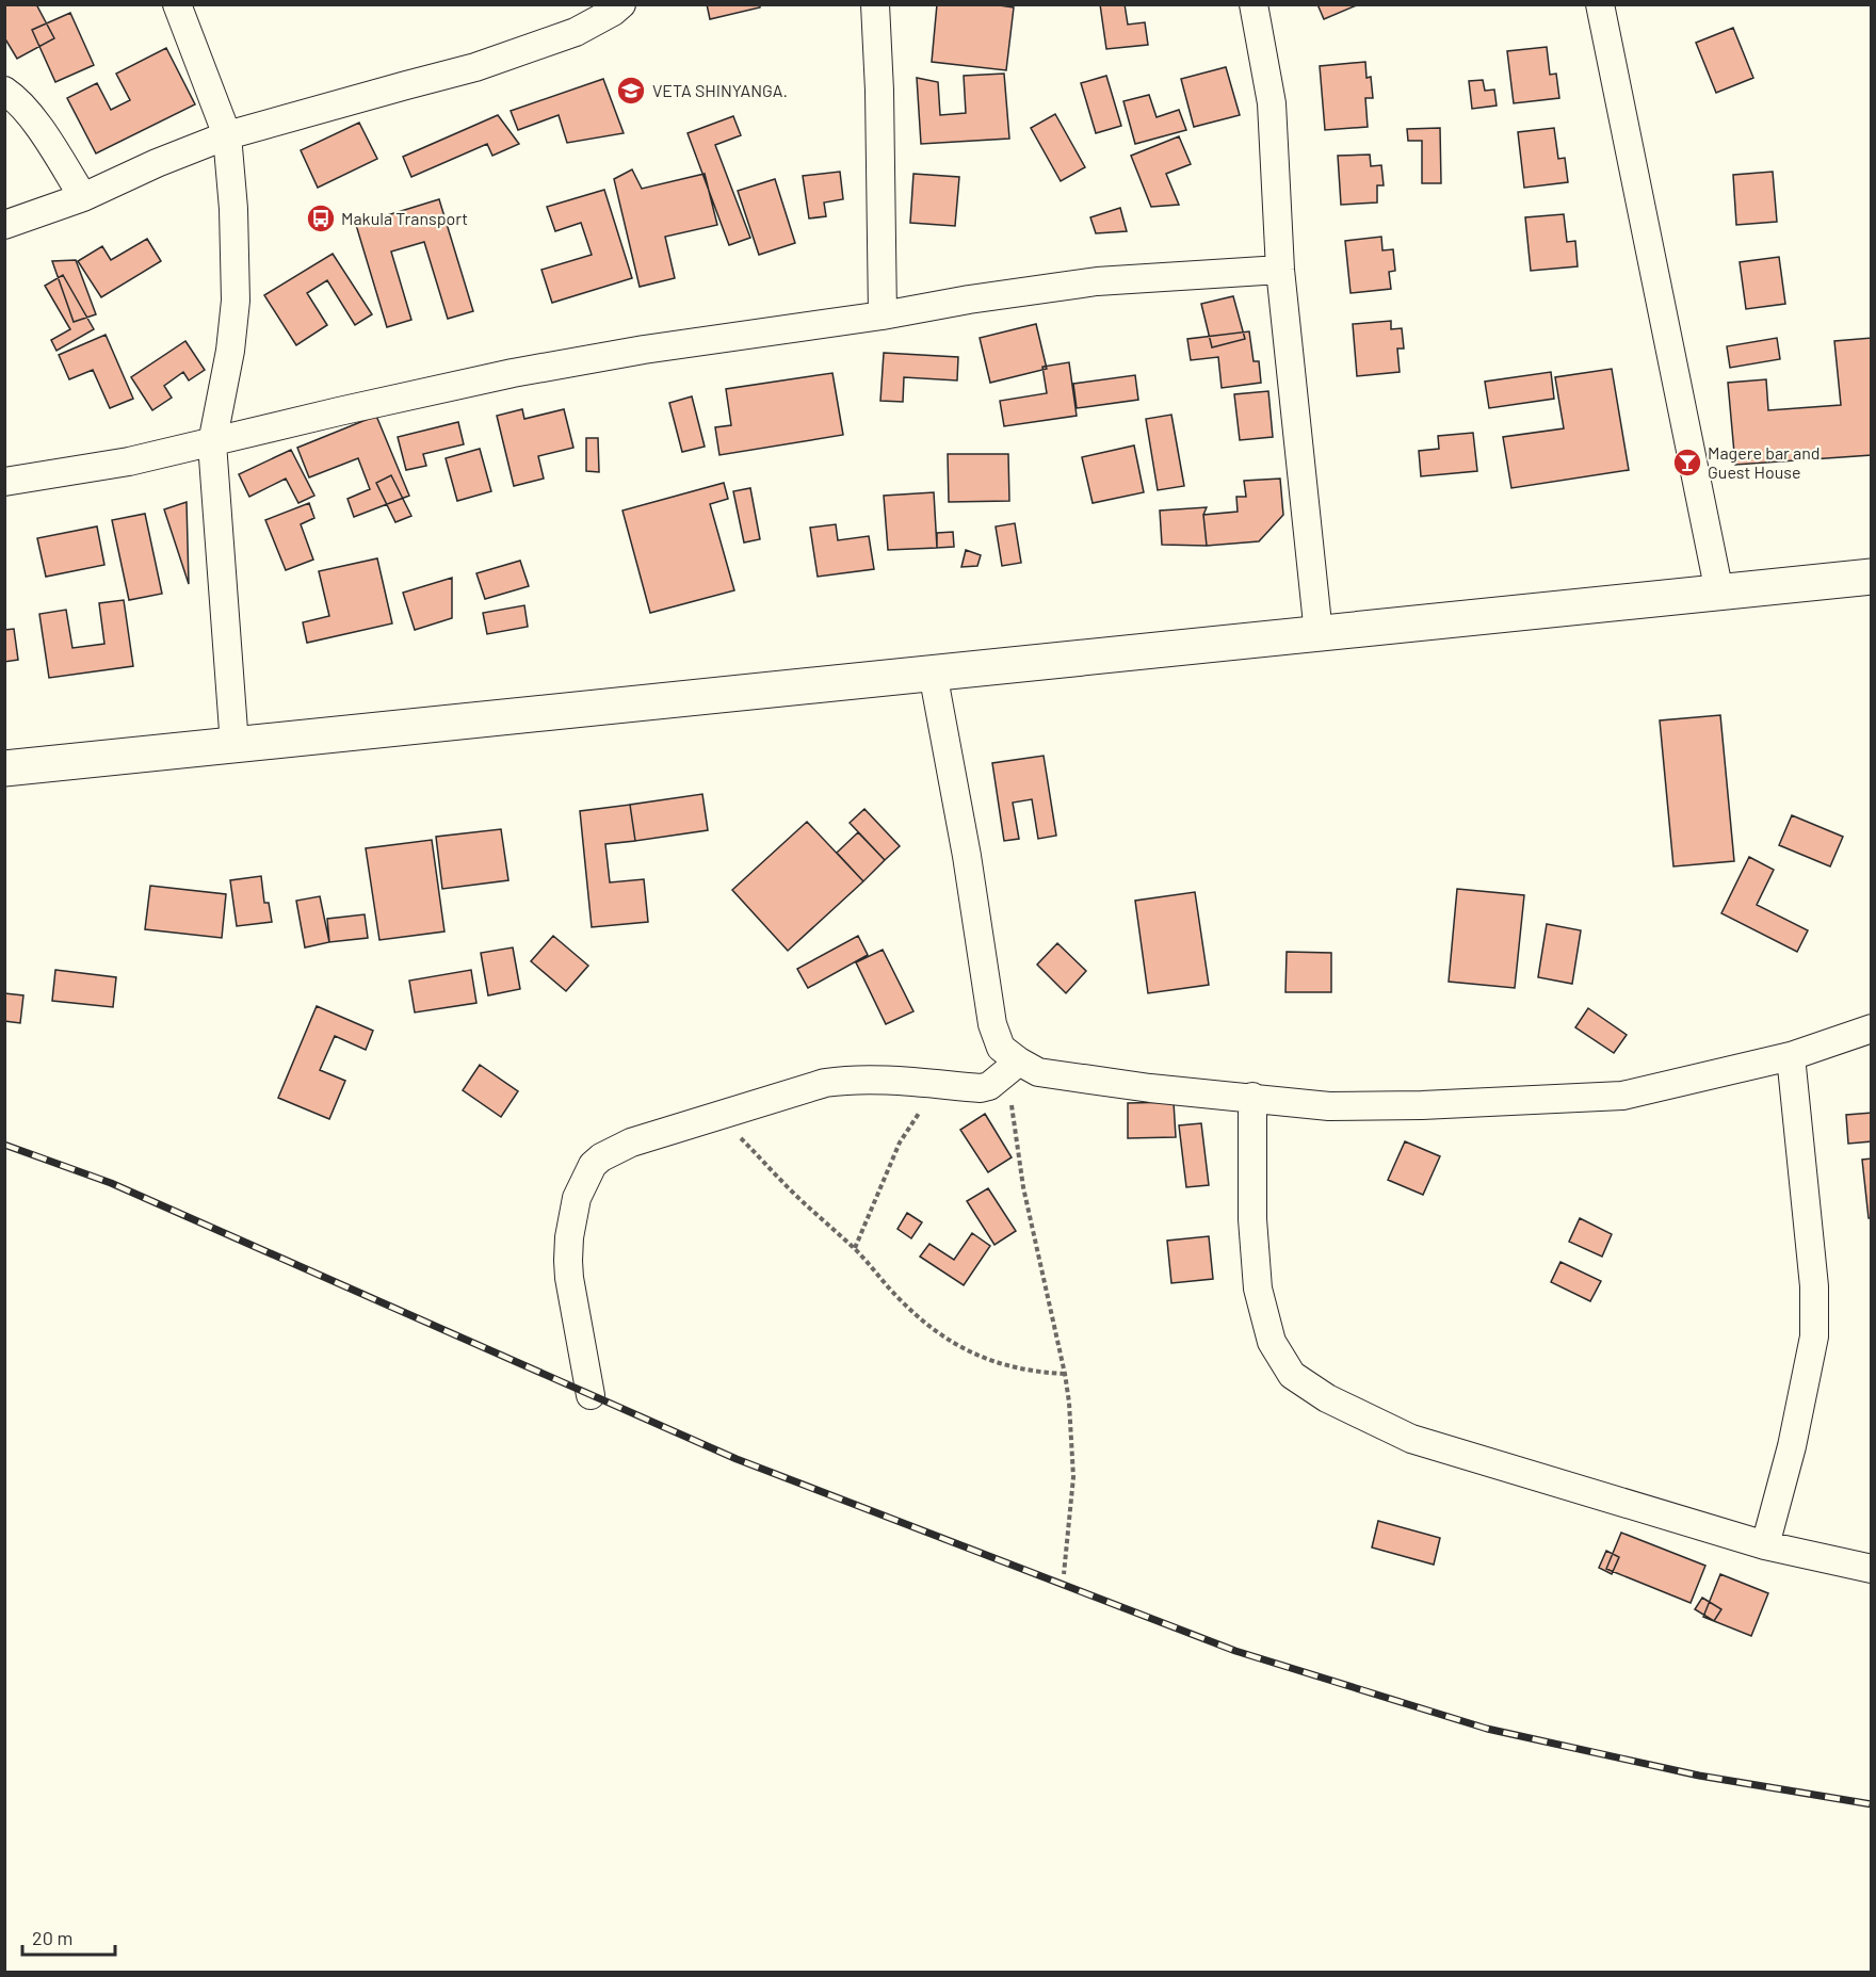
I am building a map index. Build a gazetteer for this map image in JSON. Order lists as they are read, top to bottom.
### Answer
{
  "places": {
    "school or university": ["VETA SHINYANGA."],
    "bus stop": ["Makula Transport"],
    "bar": ["Magere bar and Guest House"]
  },
  "scale_bar": "20 m"
}
